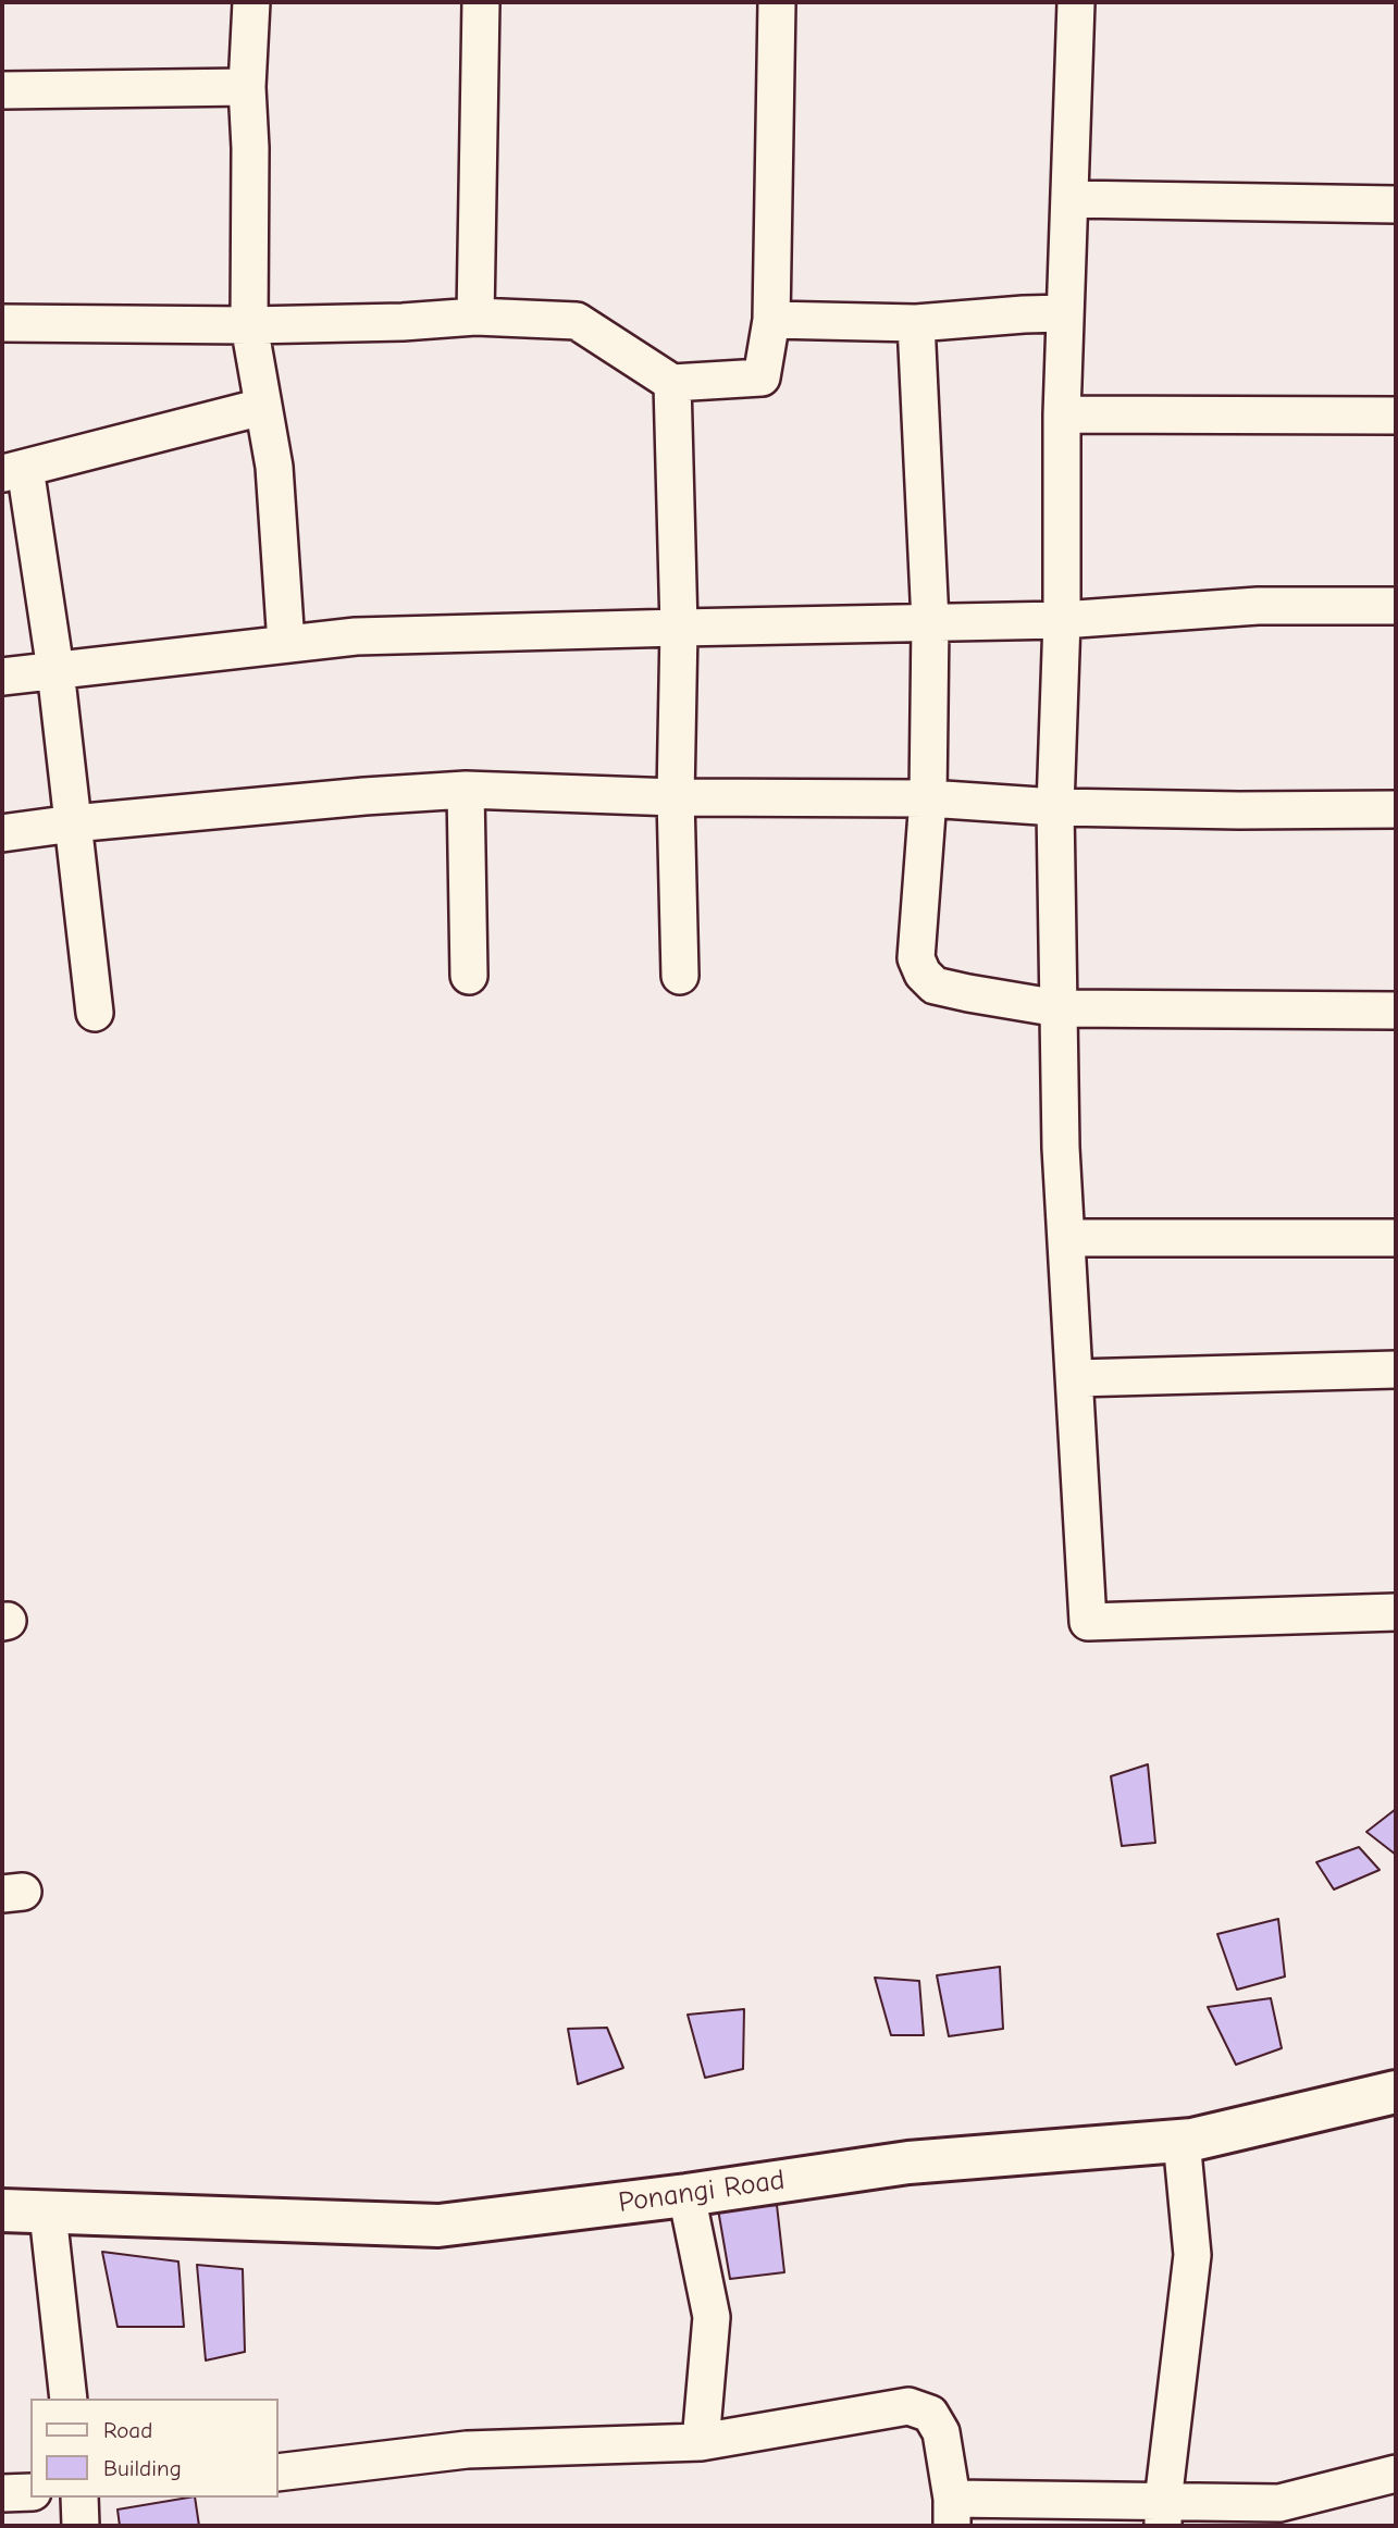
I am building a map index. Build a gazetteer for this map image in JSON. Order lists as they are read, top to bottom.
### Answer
{
  "streets": {
    "street": ["Ponangi Road"]
  },
  "legend": ["Road", "Building"]
}
